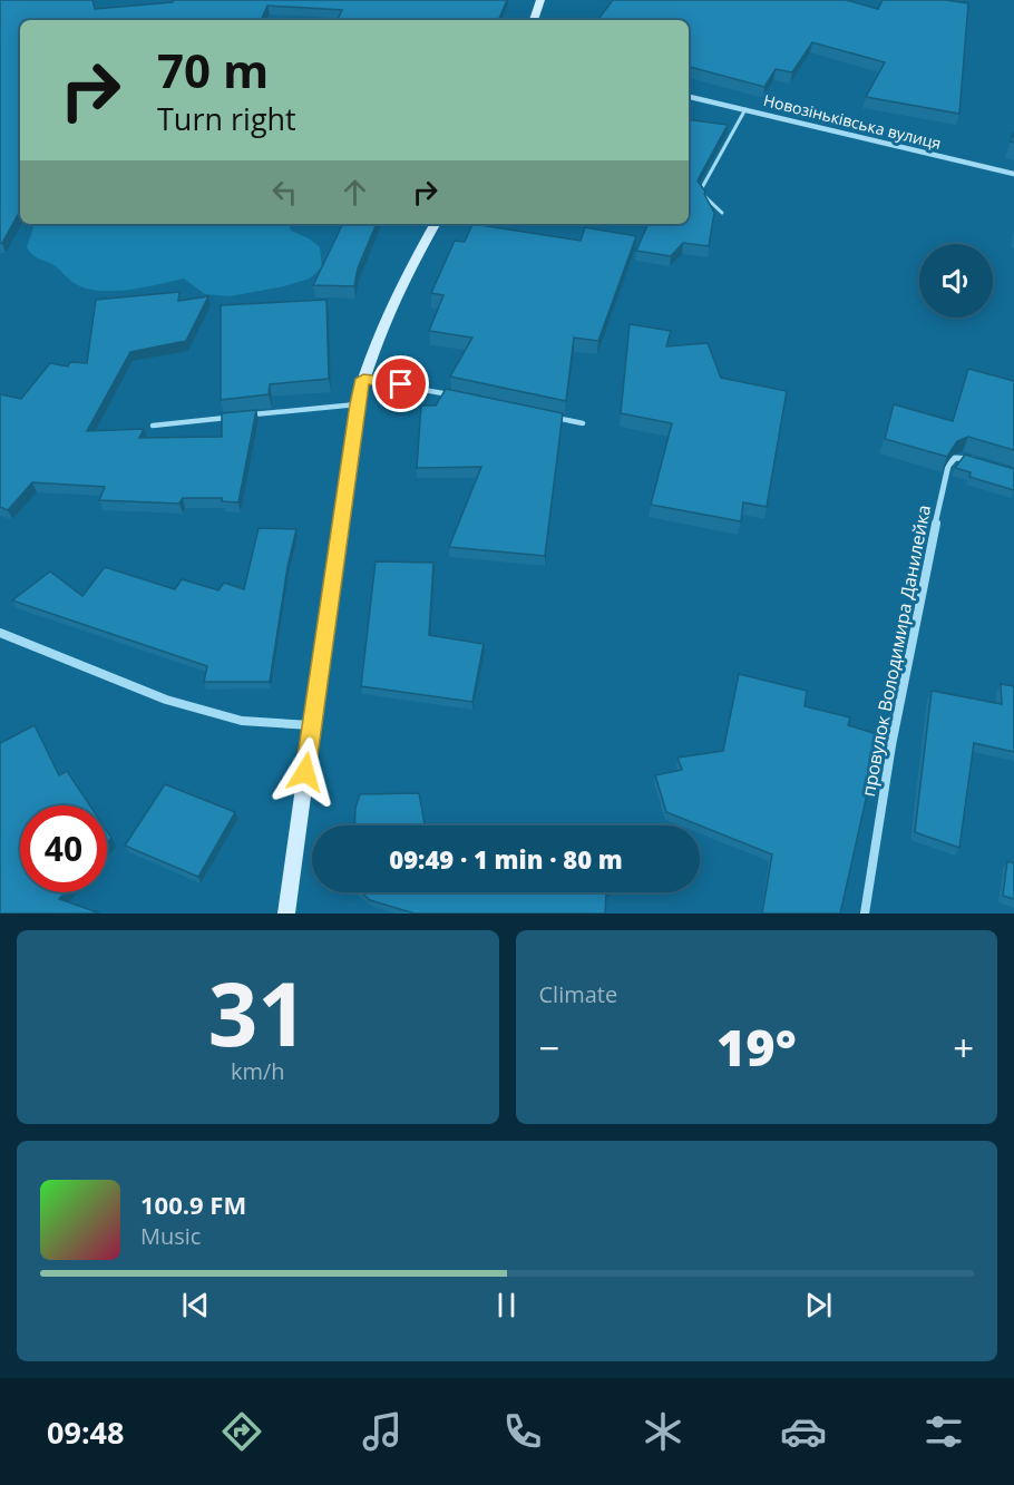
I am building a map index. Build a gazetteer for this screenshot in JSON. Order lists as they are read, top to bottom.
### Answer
{
  "streets": {
    "street": ["Новозіньківська вулиця", "провулок Володимира Данилейка"]
  },
  "page": {
    "turn": ["70 m", "Turn right"],
    "limit": "40",
    "trip": "09:49 · 1 min · 80 m",
    "tile": [
      ["31", "km/h"],
      "Climate"
    ],
    "heat": ["−", "19°", "+"],
    "song": ["100.9 FM", "Music"],
    "tabs": "09:48"
  }
}
